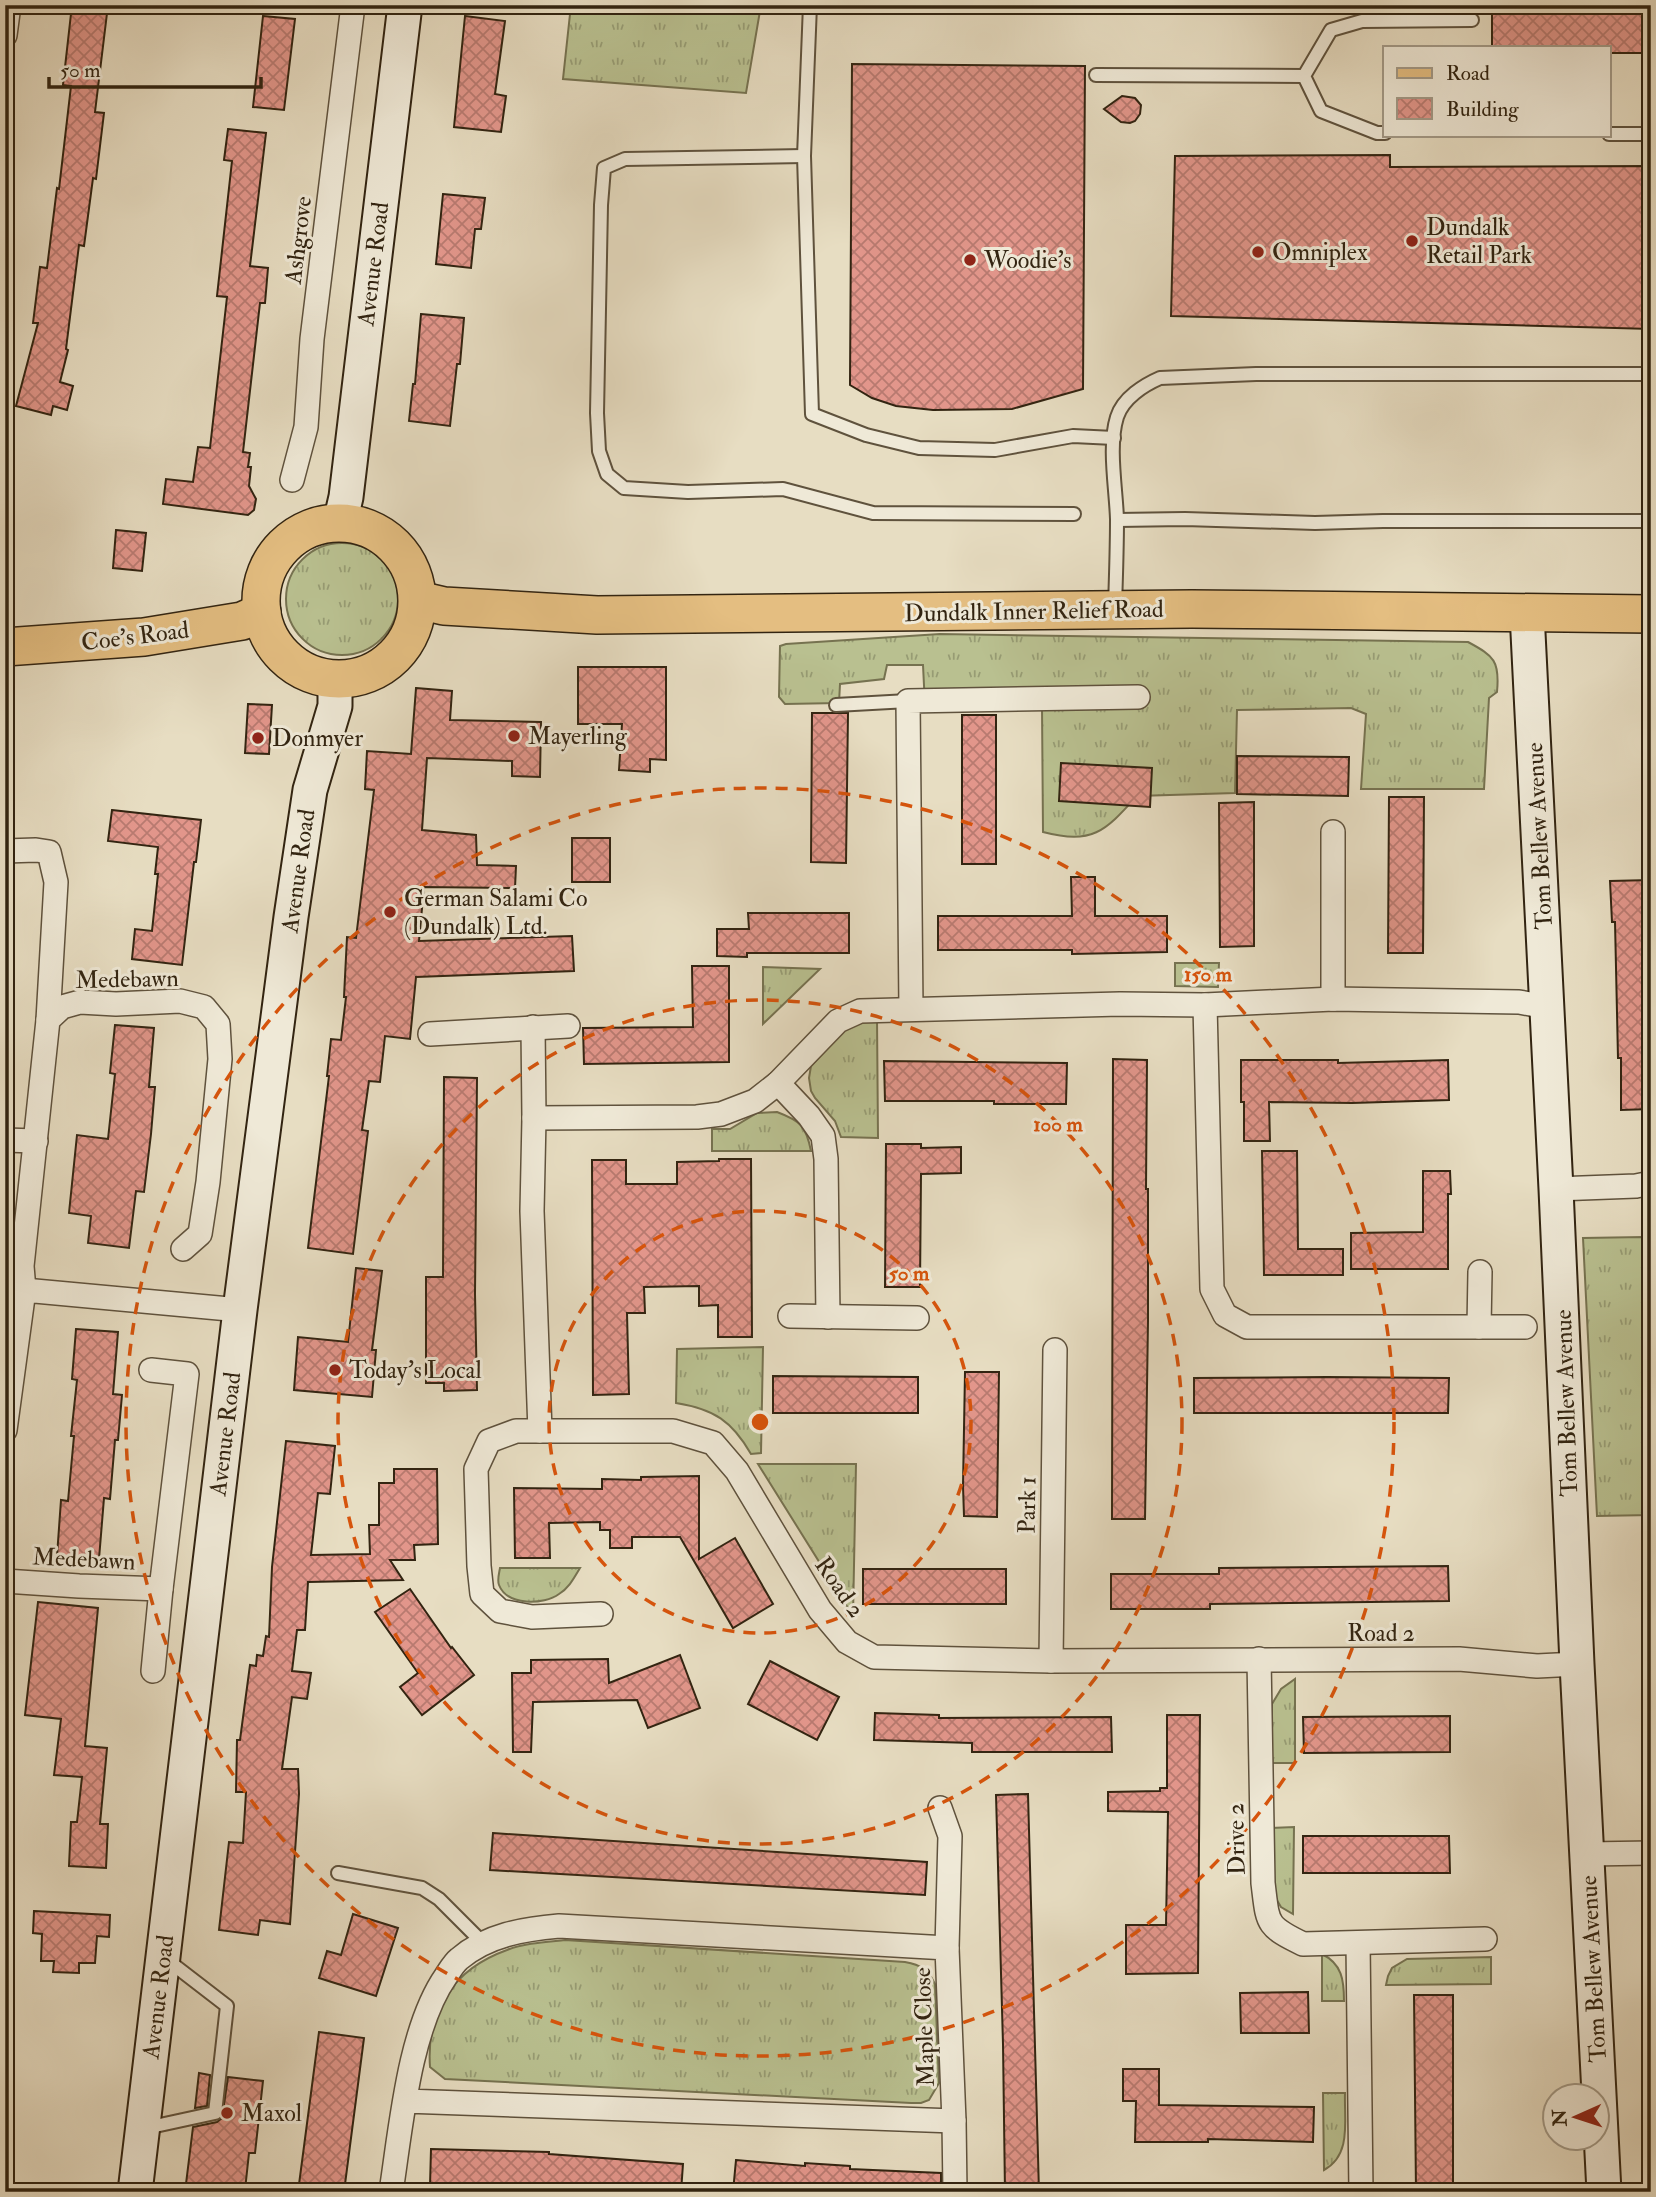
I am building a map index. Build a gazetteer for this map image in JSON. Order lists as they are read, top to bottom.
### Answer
{
  "streets": {
    "main road": [
      "Avenue Road",
      "Dundalk Inner Relief Road",
      "Coe's Road",
      "Tom Bellew Avenue"
    ],
    "street": [
      "Ashgrove",
      "Medebawn",
      "Park 1",
      "Road 2",
      "Drive 2",
      "Maple Close"
    ]
  },
  "crossings": [
    ["Avenue Road", "Dundalk Inner Relief Road"],
    ["Avenue Road", "Coe's Road"],
    ["Dundalk Inner Relief Road", "Coe's Road"],
    ["Dundalk Inner Relief Road", "Tom Bellew Avenue"],
    ["Tom Bellew Avenue", "Road 2"],
    ["Park 1", "Road 2"],
    ["Road 2", "Drive 2"]
  ],
  "places": [
    "Dundalk Retail Park",
    "Omniplex",
    "Woodie's",
    "Mayerling",
    "Donmyer",
    "German Salami Co (Dundalk) Ltd.",
    "Today's Local",
    "Maxol"
  ],
  "legend": ["Road", "Building"],
  "scale_bar": "50 m",
  "north": "left",
  "rings": ["150 m", "100 m", "50 m"]
}
